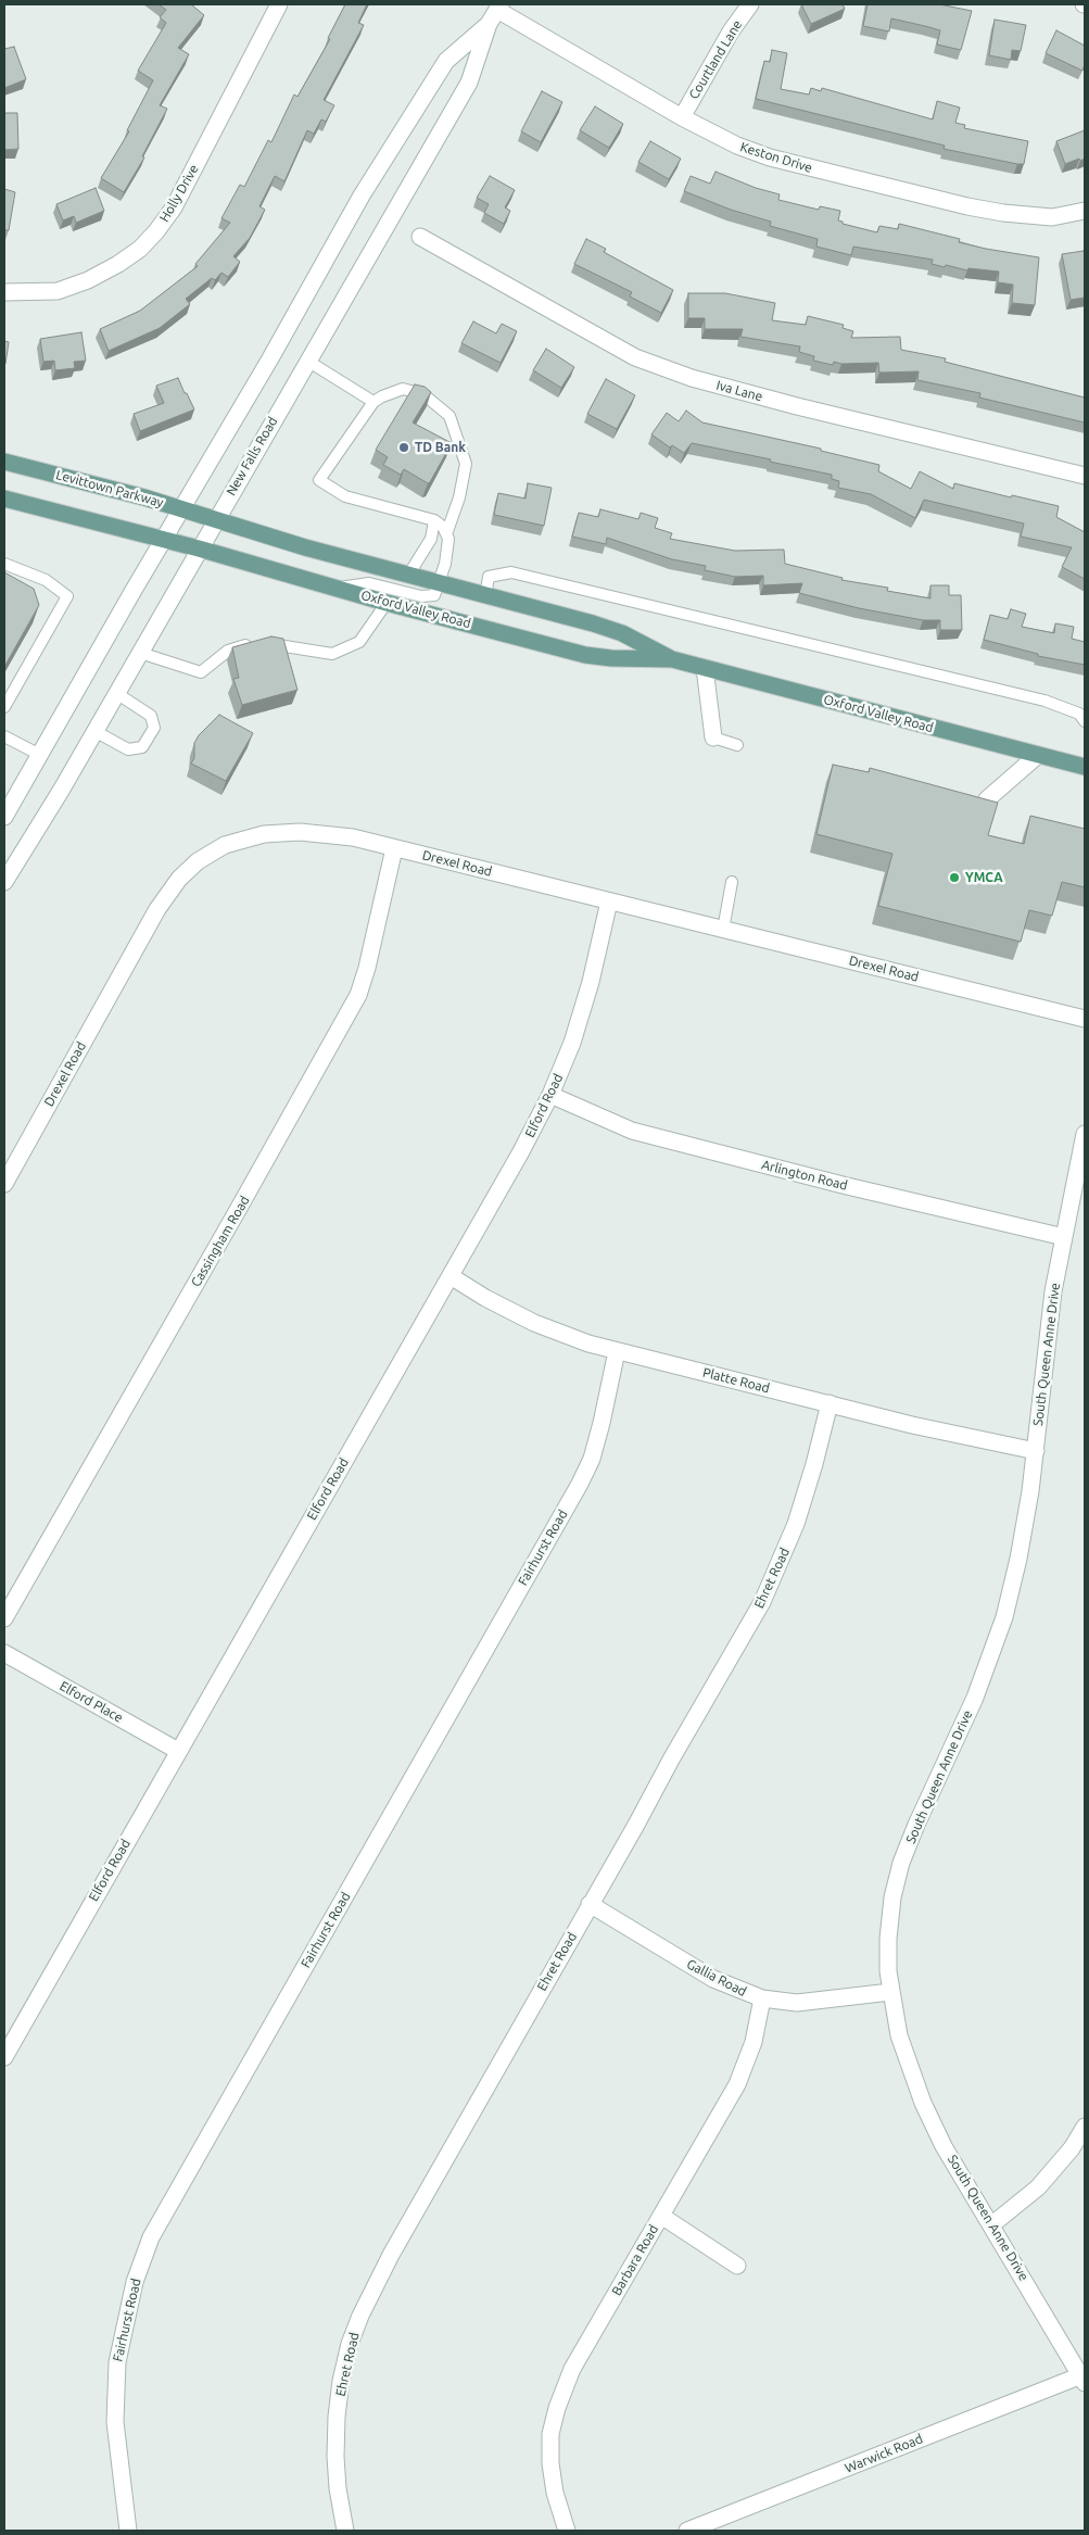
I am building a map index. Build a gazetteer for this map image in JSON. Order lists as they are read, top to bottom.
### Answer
{
  "streets": {
    "main road": ["Levittown Parkway", "Oxford Valley Road"],
    "street": [
      "Courtland Lane",
      "Keston Drive",
      "Holly Drive",
      "Iva Lane",
      "New Falls Road",
      "Drexel Road",
      "Elford Road",
      "Arlington Road",
      "Cassingham Road",
      "South Queen Anne Drive",
      "Platte Road",
      "Fairhurst Road",
      "Ehret Road",
      "Elford Place",
      "Gallia Road",
      "Barbara Road",
      "Warwick Road"
    ]
  },
  "crossings": [
    ["Courtland Lane", "Keston Drive"],
    ["Keston Drive", "New Falls Road"],
    ["New Falls Road", "Levittown Parkway"],
    ["New Falls Road", "Oxford Valley Road"],
    ["Levittown Parkway", "Oxford Valley Road"],
    ["Drexel Road", "Elford Road"],
    ["Drexel Road", "Cassingham Road"],
    ["Elford Road", "Arlington Road"],
    ["Elford Road", "Platte Road"],
    ["Elford Road", "Elford Place"],
    ["Arlington Road", "South Queen Anne Drive"],
    ["South Queen Anne Drive", "Platte Road"],
    ["South Queen Anne Drive", "Gallia Road"],
    ["South Queen Anne Drive", "Warwick Road"],
    ["Platte Road", "Fairhurst Road"],
    ["Platte Road", "Ehret Road"],
    ["Ehret Road", "Gallia Road"],
    ["Gallia Road", "Barbara Road"]
  ],
  "places": ["TD Bank", "YMCA"]
}
